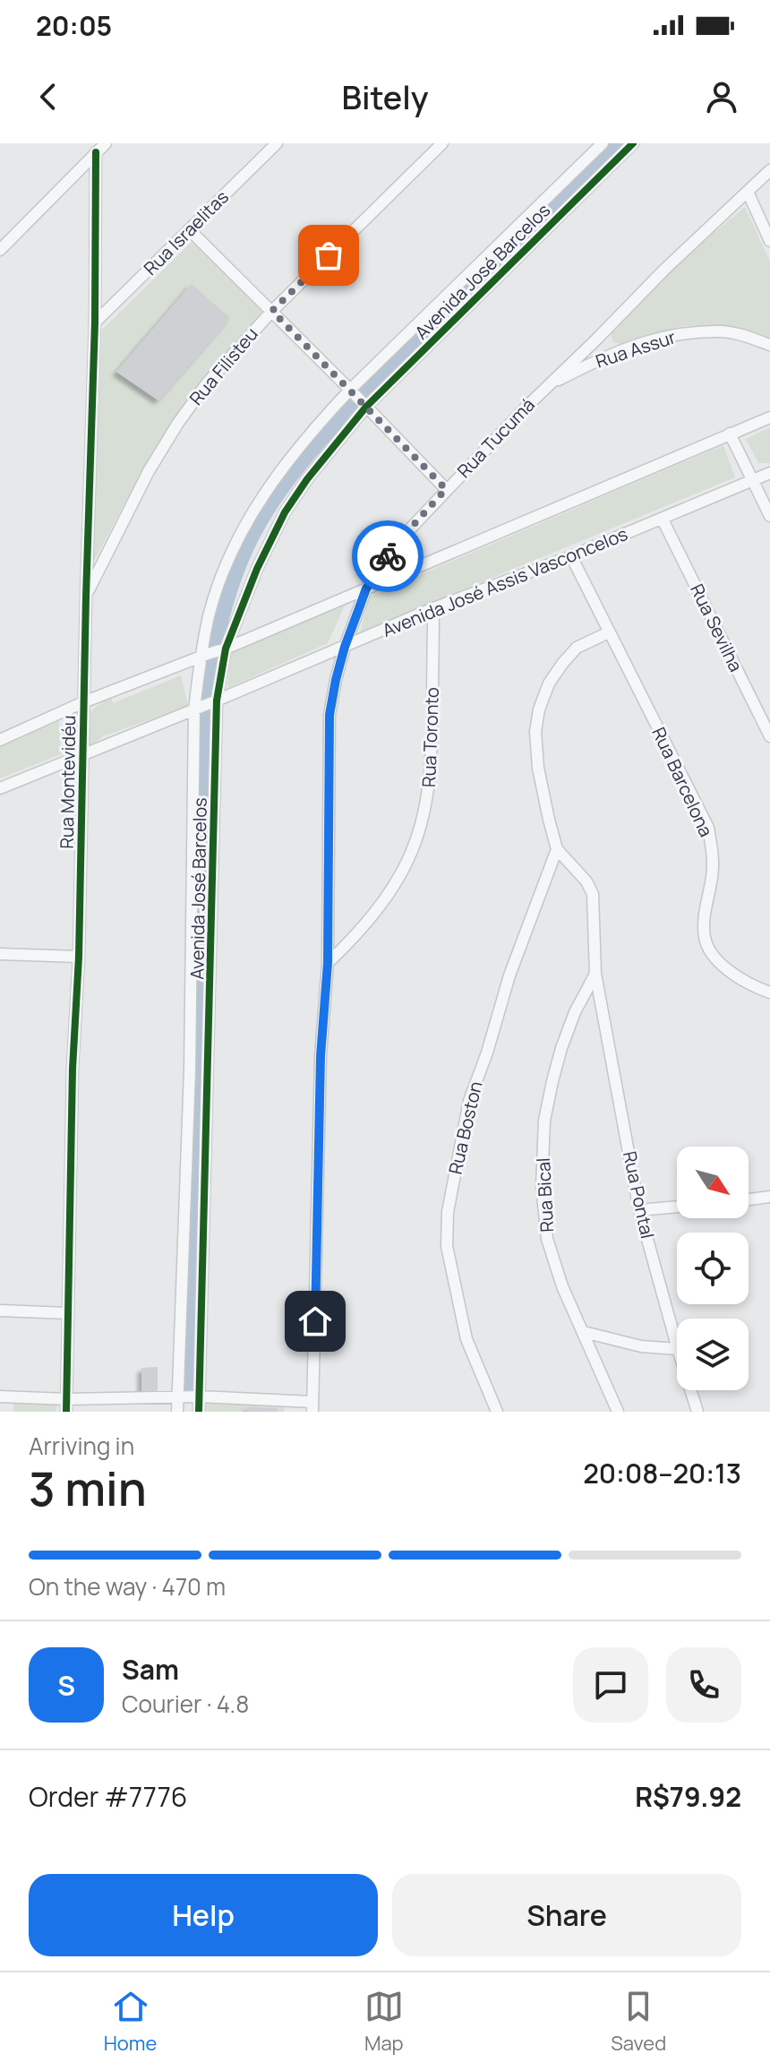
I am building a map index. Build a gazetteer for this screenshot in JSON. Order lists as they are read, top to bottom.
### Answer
{
  "streets": {
    "street": [
      "Rua Israelitas",
      "Avenida José Barcelos",
      "Rua Assur",
      "Rua Filisteu",
      "Rua Tucumá",
      "Avenida José Assis Vasconcelos",
      "Rua Sevilha",
      "Rua Toronto",
      "Rua Montevidéu",
      "Rua Barcelona",
      "Rua Boston",
      "Rua Bical",
      "Rua Pontal"
    ]
  },
  "crossings": [
    ["Rua Israelitas", "Rua Montevidéu"],
    ["Avenida José Barcelos", "Avenida José Assis Vasconcelos"],
    ["Rua Assur", "Rua Tucumá"],
    ["Rua Filisteu", "Rua Montevidéu"],
    ["Rua Tucumá", "Avenida José Assis Vasconcelos"],
    ["Rua Tucumá", "Rua Toronto"],
    ["Avenida José Assis Vasconcelos", "Rua Sevilha"],
    ["Avenida José Assis Vasconcelos", "Rua Toronto"],
    ["Avenida José Assis Vasconcelos", "Rua Montevidéu"],
    ["Avenida José Assis Vasconcelos", "Rua Barcelona"],
    ["Rua Bical", "Rua Pontal"]
  ],
  "north": "bottom right",
  "page": {
    "status": "20:05",
    "header": "Bitely",
    "heading": ["3 min", "Arriving in", "20:08–20:13"],
    "panel": [
      "Sam",
      "Courier · 4.8",
      "Order #7776",
      "R$79.92"
    ],
    "bar": "On the way · 470 m",
    "round": "S",
    "buttons": ["Help", "Share"],
    "tabs": ["Home", "Map", "Saved"]
  }
}
